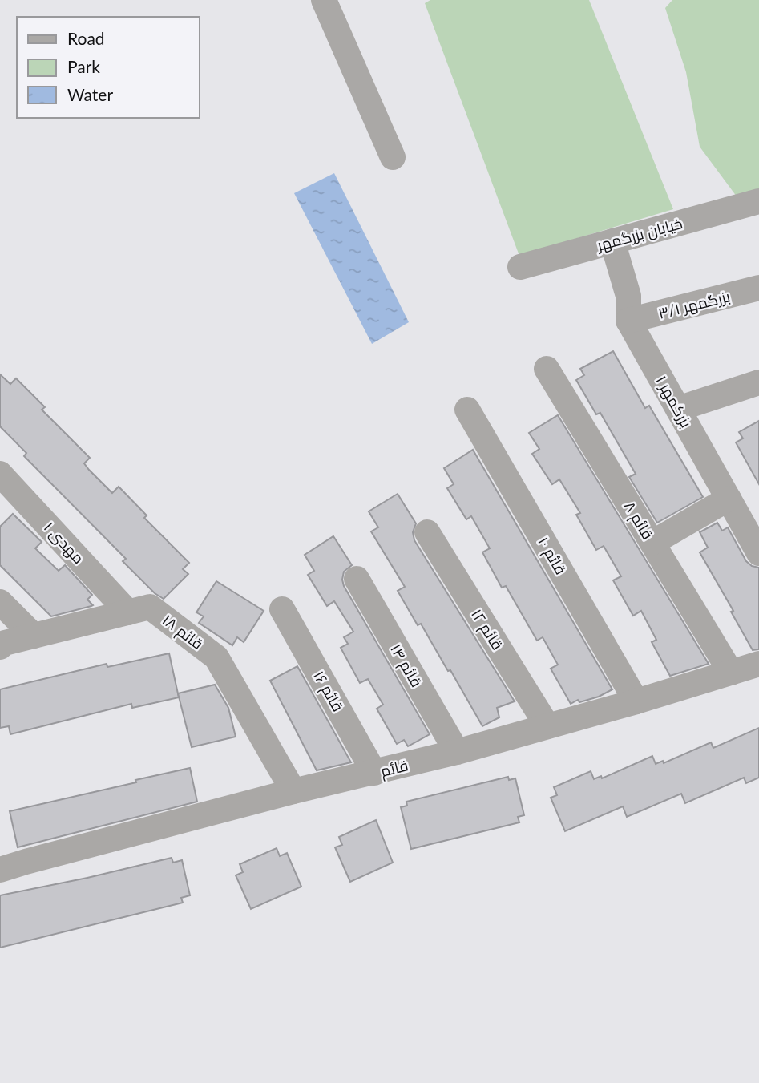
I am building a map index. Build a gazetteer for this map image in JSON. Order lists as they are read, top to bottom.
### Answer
{
  "streets": {
    "street": [
      "خیابان بزرگمهر",
      "بزرگمهر ۳/۱",
      "بزرگمهر ۱",
      "قائم ۸",
      "مهدی ۱",
      "قائم ۱۰",
      "قائم ۱۲",
      "قائم ۱۸",
      "قائم ۱۴",
      "قائم ۱۶",
      "قائم"
    ]
  },
  "crossings": [
    ["خیابان بزرگمهر", "بزرگمهر ۱"],
    ["بزرگمهر ۳/۱", "بزرگمهر ۱"],
    ["قائم ۸", "قائم"],
    ["مهدی ۱", "قائم ۱۸"],
    ["قائم ۱۰", "قائم"],
    ["قائم ۱۲", "قائم"],
    ["قائم ۱۸", "قائم"],
    ["قائم ۱۴", "قائم"],
    ["قائم ۱۶", "قائم"]
  ],
  "legend": ["Road", "Park", "Water"]
}
